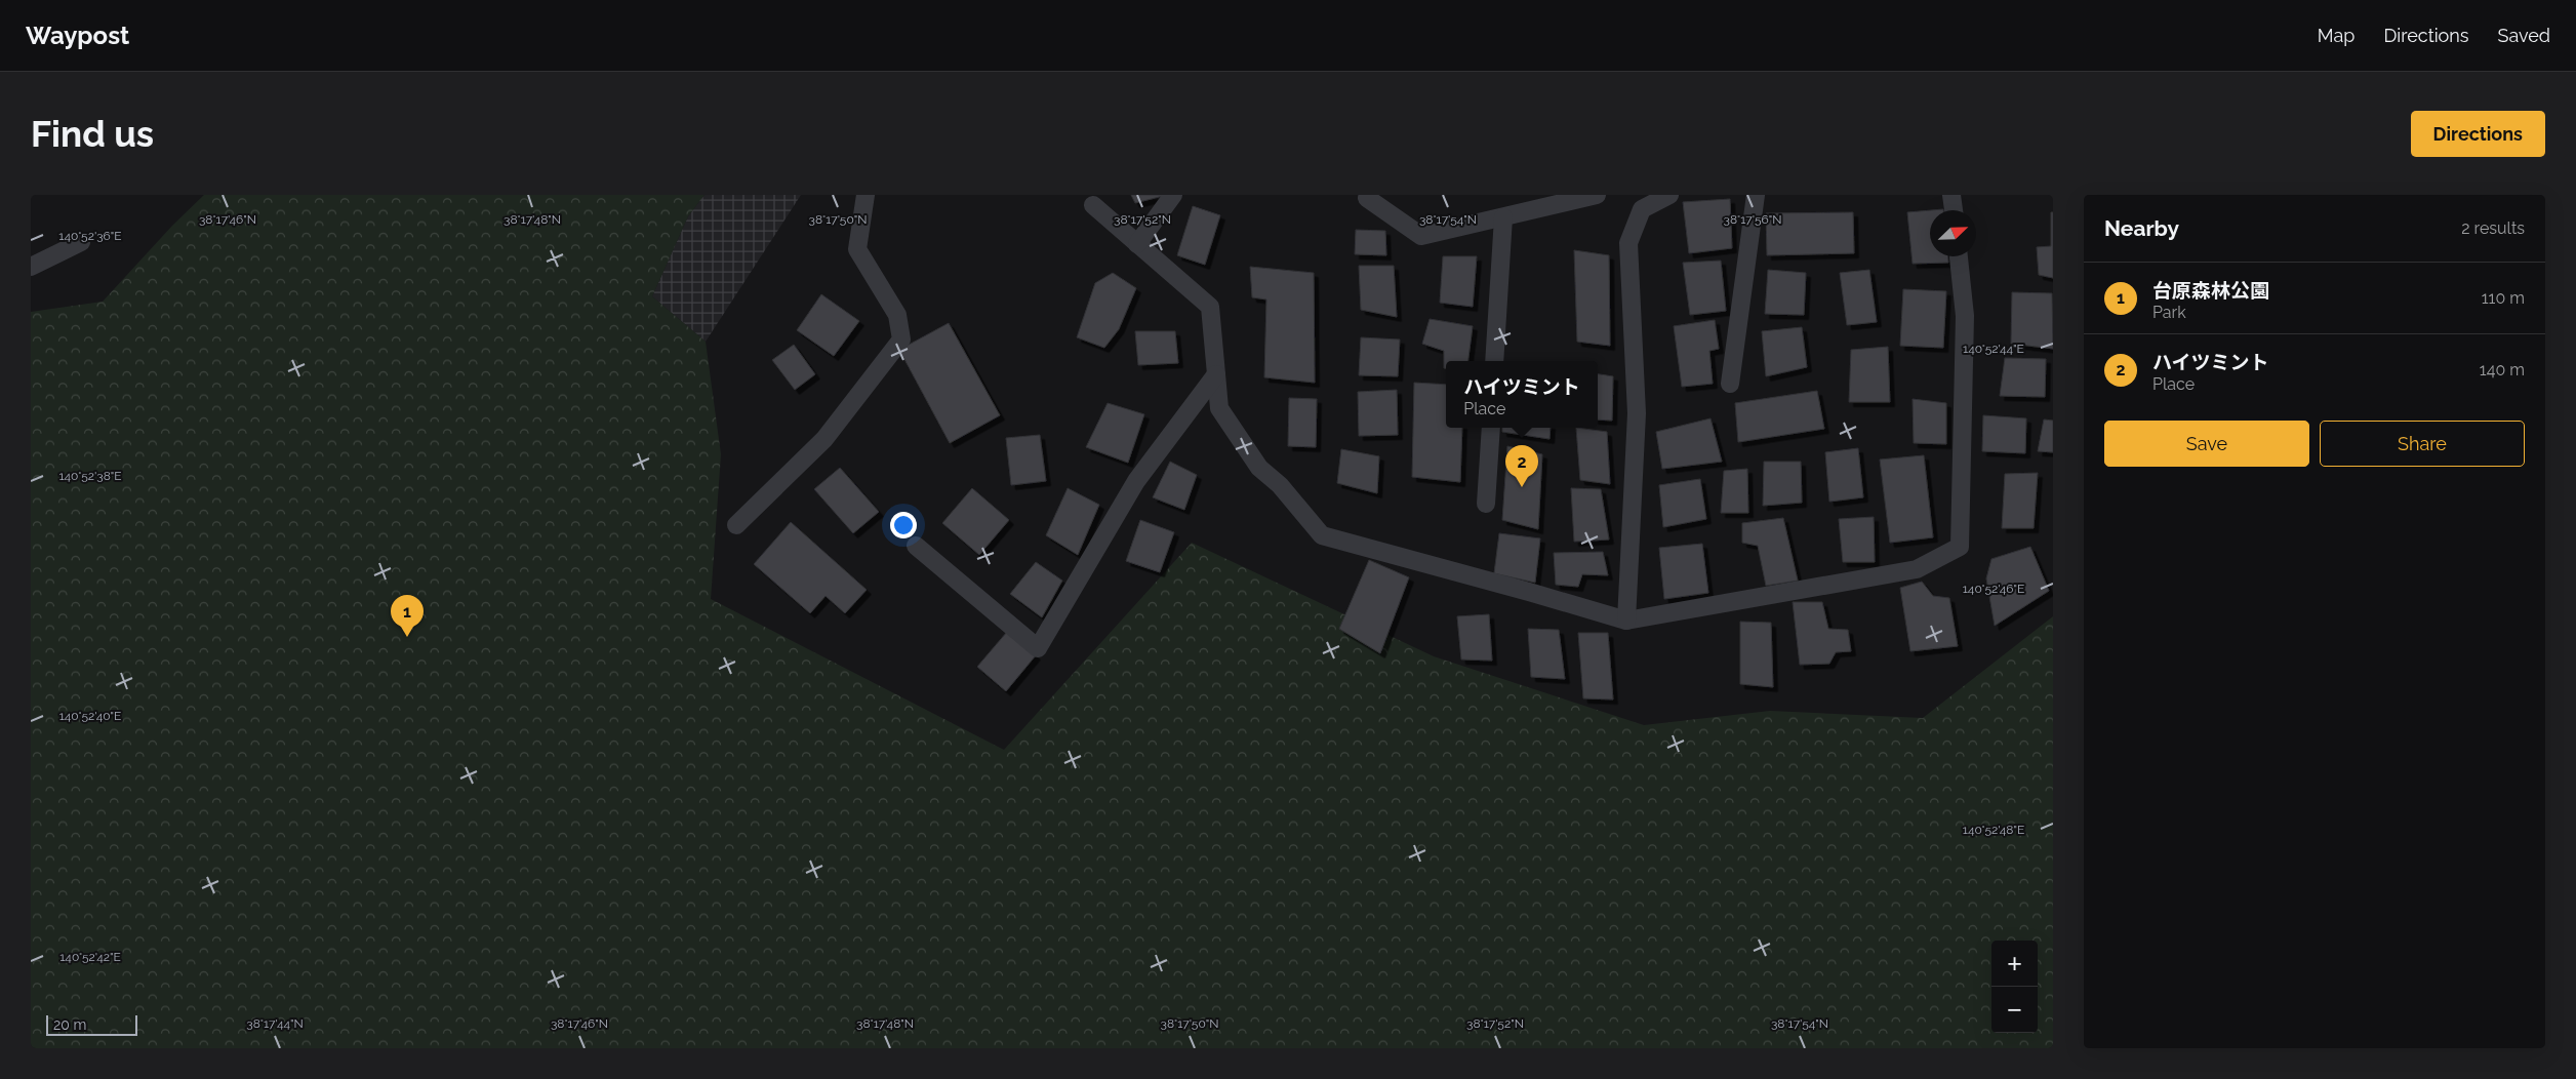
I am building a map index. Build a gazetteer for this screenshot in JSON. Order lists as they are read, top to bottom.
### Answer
{
  "scale_bar": "20 m",
  "north": "top right",
  "page": {
    "header": "Waypost",
    "nav": ["Map", "Directions", "Saved"],
    "buttons": [
      "Directions",
      ["Save", "Share"]
    ],
    "title": "Find us",
    "heading": ["Nearby", "2 results"],
    "list": [
      {
        "mark": "1",
        "name": "台原森林公園",
        "note": "Park",
        "value": "110 m"
      },
      {
        "mark": "2",
        "name": "ハイツミント",
        "note": "Place",
        "value": "140 m"
      }
    ],
    "popup": ["ハイツミント", "Place"],
    "pins": ["2", "1"],
    "map_buttons": ["+", "−"],
    "scale": "20 m"
  },
  "coordinates": [
    "38°17'46\"N",
    "38°17'48\"N",
    "38°17'50\"N",
    "38°17'52\"N",
    "38°17'54\"N",
    "38°17'56\"N",
    "140°52'36\"E",
    "140°52'44\"E",
    "140°52'38\"E",
    "140°52'46\"E",
    "140°52'40\"E",
    "140°52'48\"E",
    "140°52'42\"E",
    "38°17'44\"N"
  ]
}
